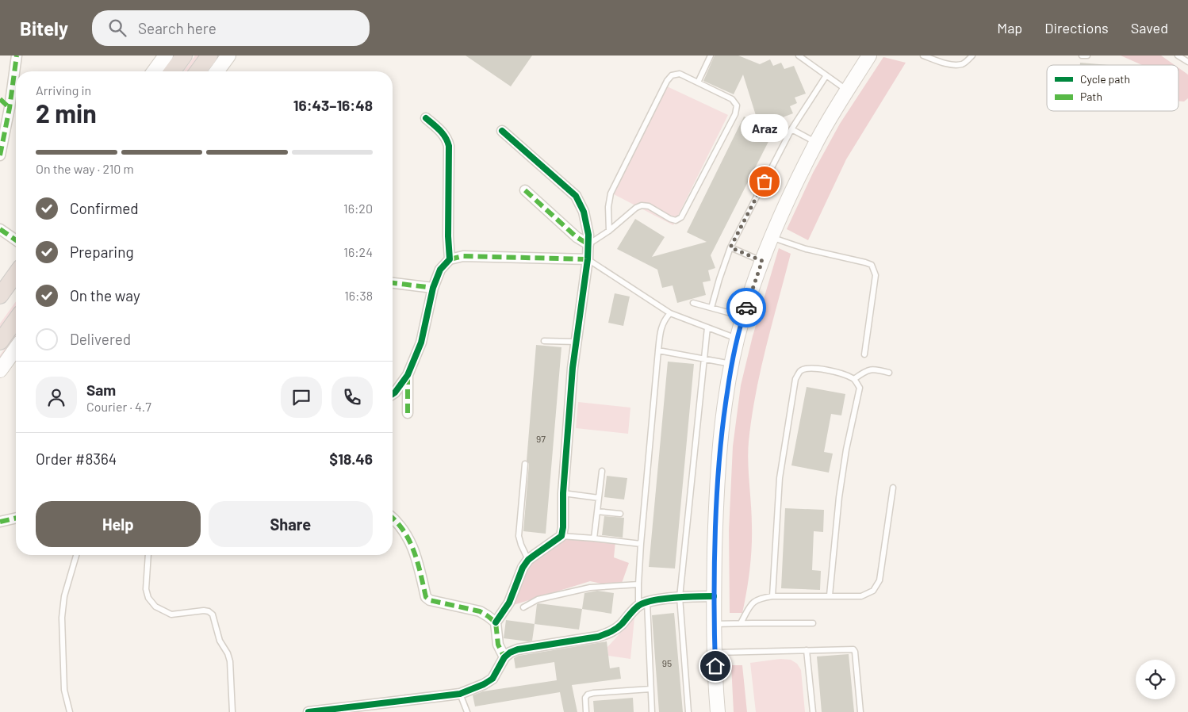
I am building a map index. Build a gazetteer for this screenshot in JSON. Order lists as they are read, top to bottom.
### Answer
{
  "places": ["Araz"],
  "house_numbers": ["97", "95"],
  "legend": ["Cycle path", "Path"],
  "page": {
    "header": "Bitely",
    "search": "Search here",
    "nav": ["Map", "Directions", "Saved"],
    "heading": ["2 min", "Arriving in", "16:43–16:48"],
    "panel": [
      "Sam",
      "Courier · 4.7",
      "Order #8364",
      "$18.46"
    ],
    "bubble": "Araz",
    "bar": "On the way · 210 m",
    "list": [
      ["Confirmed", "16:20"],
      ["Preparing", "16:24"],
      ["On the way", "16:38"],
      "Delivered"
    ],
    "buttons": ["Help", "Share"]
  }
}
